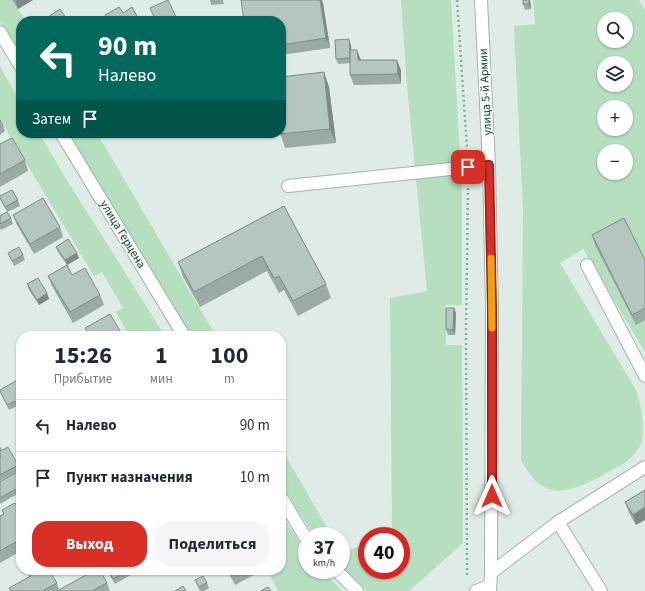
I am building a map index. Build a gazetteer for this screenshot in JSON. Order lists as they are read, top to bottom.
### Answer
{
  "streets": {
    "street": ["улица 5-й Армии", "улица Герцена"]
  },
  "page": {
    "map_buttons": ["+", "−"],
    "turn": ["90 m", "Налево"],
    "then": "Затем",
    "eta": [
      "15:26",
      "Прибытие",
      "1",
      "мин",
      "100",
      "m"
    ],
    "list": [
      {
        "name": "Налево",
        "value": "90 m"
      },
      {
        "name": "Пункт назначения",
        "value": "10 m"
      }
    ],
    "buttons": ["Выход", "Поделиться"],
    "speed": "37 km/h",
    "limit": "40"
  }
}
